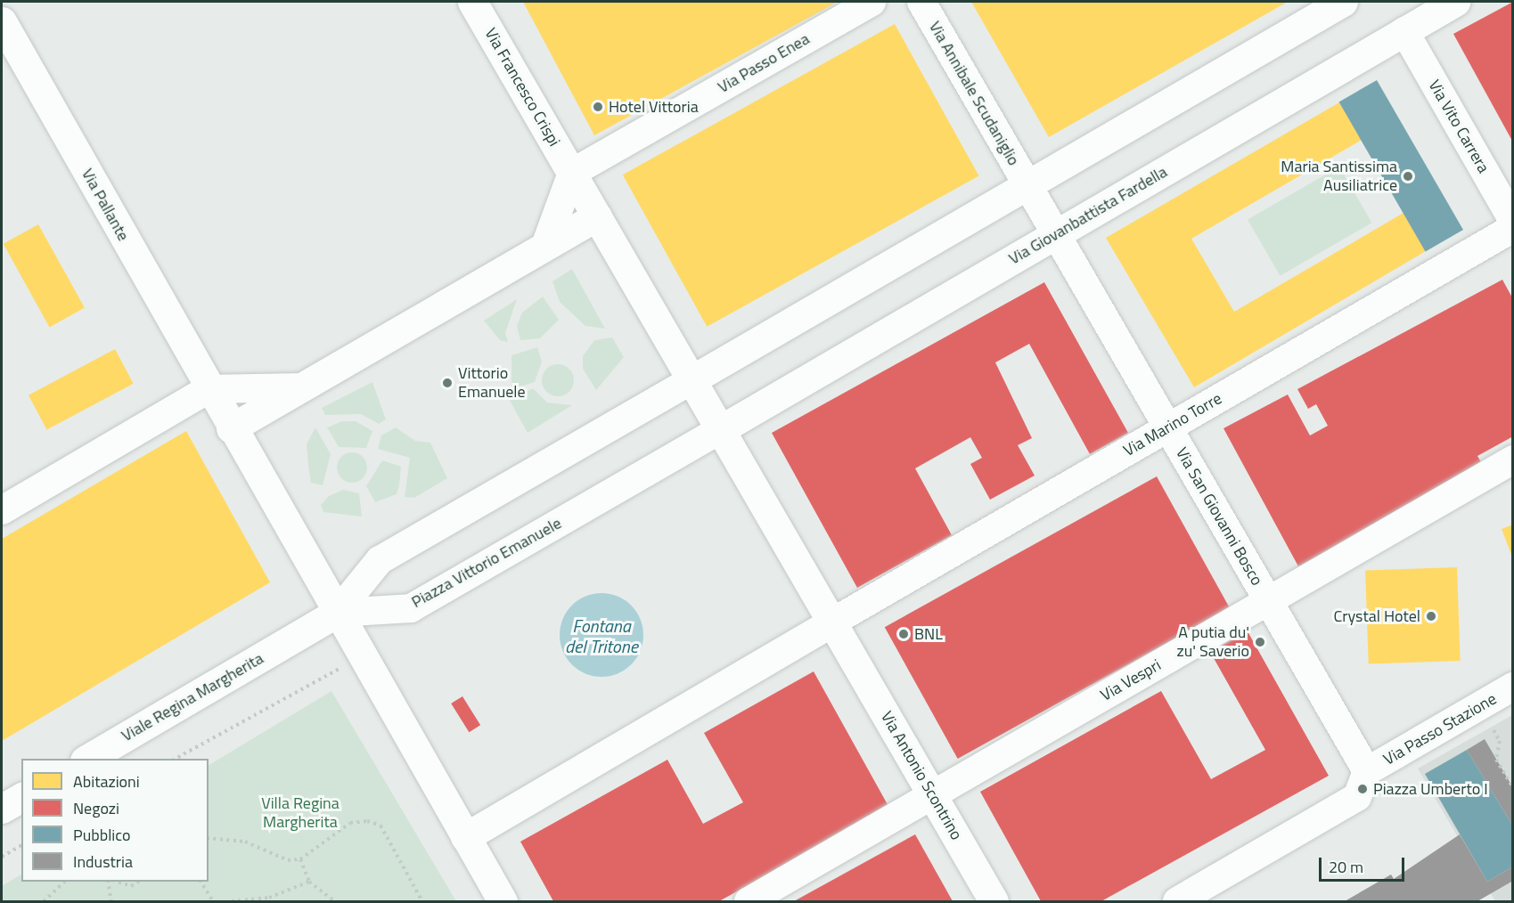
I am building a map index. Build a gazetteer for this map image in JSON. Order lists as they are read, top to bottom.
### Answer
{
  "streets": {
    "main road": [
      "Via Francesco Crispi",
      "Via Pallante",
      "Via Giovanbattista Fardella",
      "Viale Regina Margherita",
      "Via Antonio Scontrino"
    ],
    "street": [
      "Via Passo Enea",
      "Via Annibale Scudaniglio",
      "Via Vito Carrera",
      "Via Marino Torre",
      "Via San Giovanni Bosco",
      "Piazza Vittorio Emanuele",
      "Via Vespri",
      "Via Passo Stazione"
    ]
  },
  "crossings": [
    ["Via Passo Enea", "Via Francesco Crispi"],
    ["Via Francesco Crispi", "Via Giovanbattista Fardella"],
    ["Via Francesco Crispi", "Piazza Vittorio Emanuele"],
    ["Via Francesco Crispi", "Via Antonio Scontrino"],
    ["Via Annibale Scudaniglio", "Via Giovanbattista Fardella"],
    ["Via Annibale Scudaniglio", "Via San Giovanni Bosco"],
    ["Via Vito Carrera", "Via Giovanbattista Fardella"],
    ["Via Pallante", "Piazza Vittorio Emanuele"],
    ["Via Pallante", "Viale Regina Margherita"],
    ["Via Giovanbattista Fardella", "Via San Giovanni Bosco"],
    ["Via Giovanbattista Fardella", "Piazza Vittorio Emanuele"],
    ["Via Giovanbattista Fardella", "Via Antonio Scontrino"],
    ["Via Marino Torre", "Via San Giovanni Bosco"],
    ["Via Marino Torre", "Via Antonio Scontrino"],
    ["Via San Giovanni Bosco", "Via Vespri"],
    ["Via San Giovanni Bosco", "Via Passo Stazione"],
    ["Piazza Vittorio Emanuele", "Viale Regina Margherita"],
    ["Piazza Vittorio Emanuele", "Via Antonio Scontrino"],
    ["Via Vespri", "Via Antonio Scontrino"]
  ],
  "water": ["Fontana del Tritone"],
  "parks": ["Villa Regina Margherita"],
  "places": [
    "Hotel Vittoria",
    "Maria Santissima Ausiliatrice",
    "Vittorio Emanuele",
    "Crystal Hotel",
    "BNL",
    "A putia du' zu' Saverio",
    "Piazza Umberto I"
  ],
  "legend": [
    "Abitazioni",
    "Negozi",
    "Pubblico",
    "Industria"
  ],
  "scale_bar": "20 m"
}
